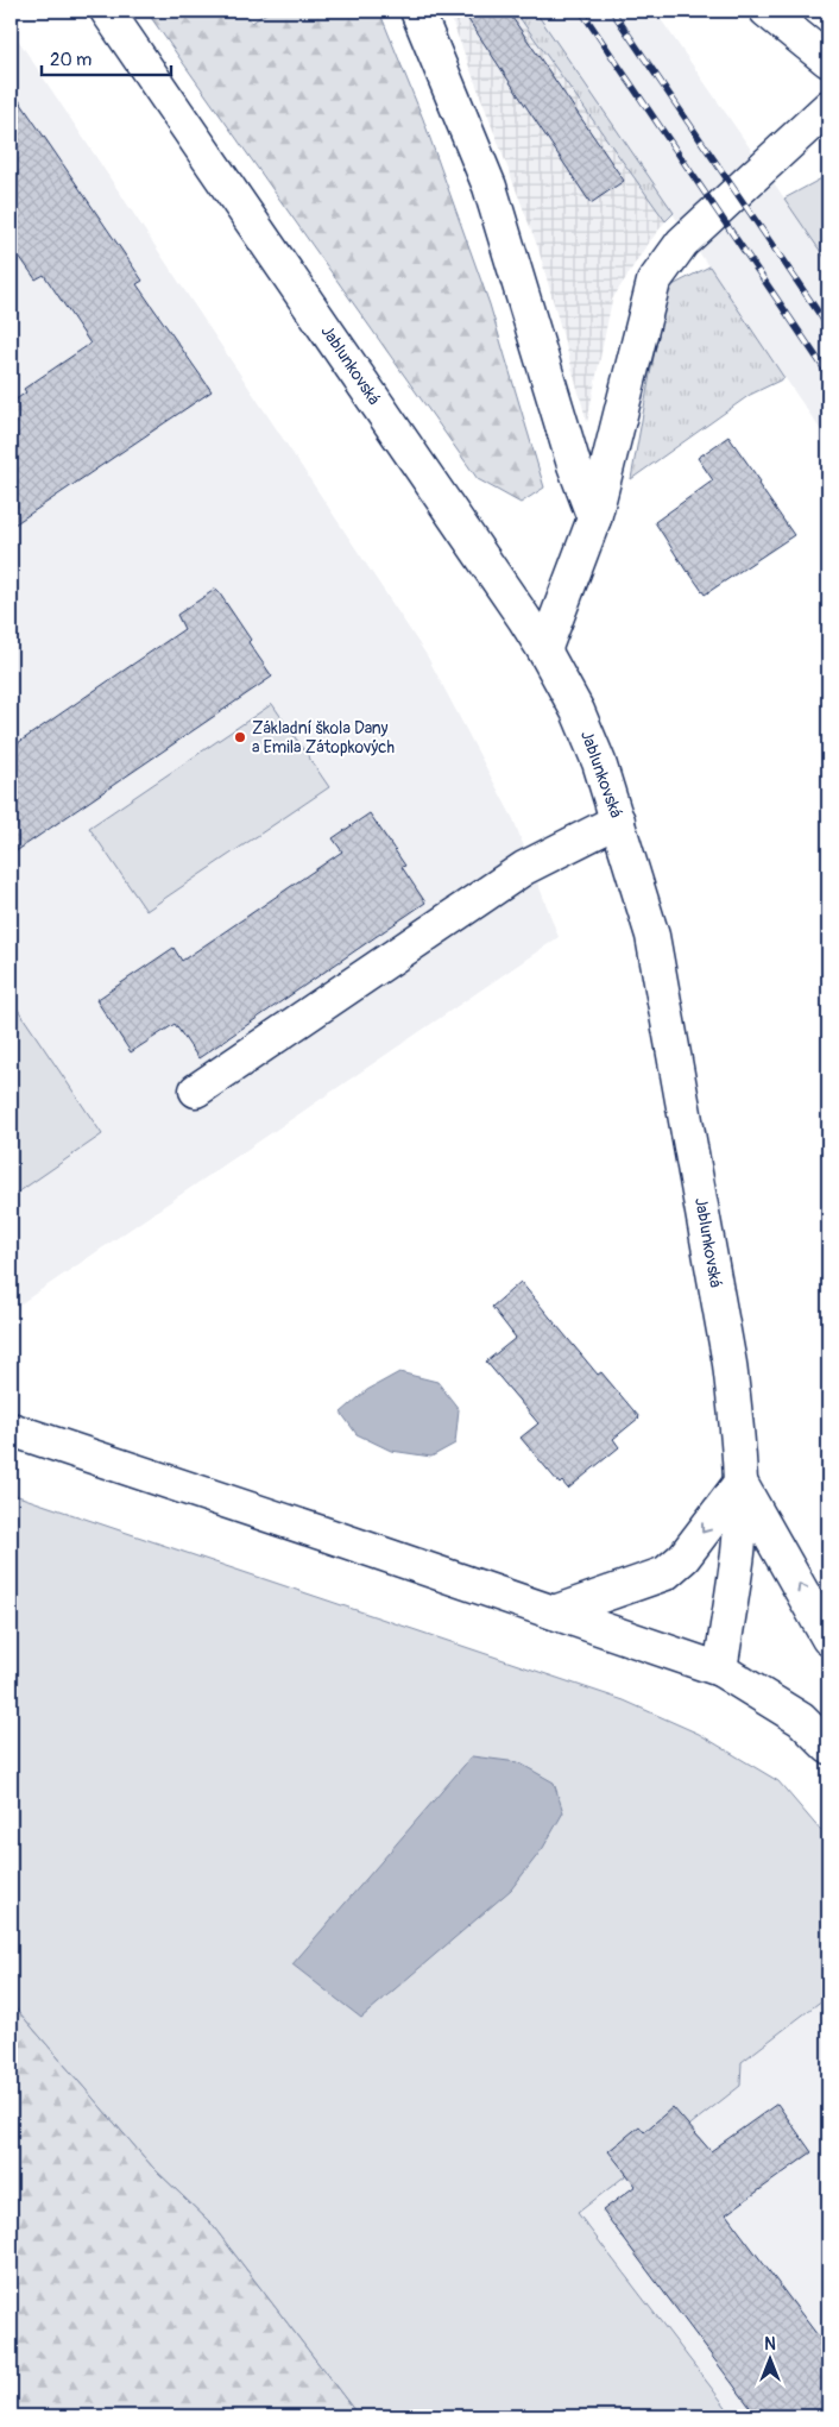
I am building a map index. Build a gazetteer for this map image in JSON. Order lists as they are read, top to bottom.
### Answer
{
  "streets": {
    "main road": ["Jablunkovská"]
  },
  "places": ["Základní škola Dany a Emila Zátopkových"],
  "scale_bar": "20 m",
  "north": "top"
}
